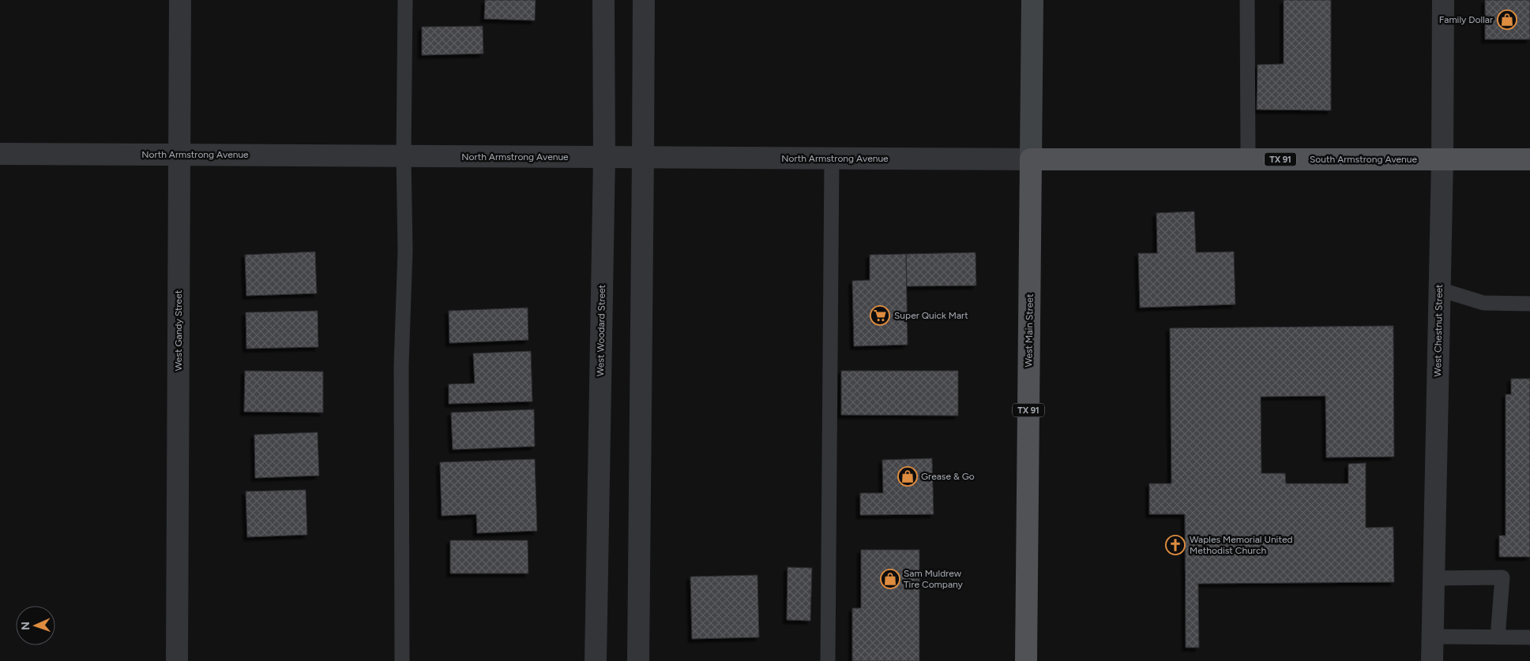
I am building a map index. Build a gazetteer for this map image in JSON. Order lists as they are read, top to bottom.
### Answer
{
  "streets": {
    "main road": ["TX 91", "South Armstrong Avenue", "West Main Street"],
    "street": [
      "North Armstrong Avenue",
      "West Gandy Street",
      "West Woodard Street",
      "West Chestnut Street"
    ]
  },
  "crossings": [
    ["North Armstrong Avenue", "South Armstrong Avenue"],
    ["North Armstrong Avenue", "West Gandy Street"],
    ["North Armstrong Avenue", "West Woodard Street"],
    ["North Armstrong Avenue", "West Main Street"],
    ["South Armstrong Avenue", "West Main Street"],
    ["South Armstrong Avenue", "West Chestnut Street"]
  ],
  "places": {
    "shop": ["Family Dollar", "Grease & Go", "Sam Muldrew Tire Company"],
    "supermarket": ["Super Quick Mart"],
    "church": ["Waples Memorial United Methodist Church"]
  },
  "north": "left"
}
